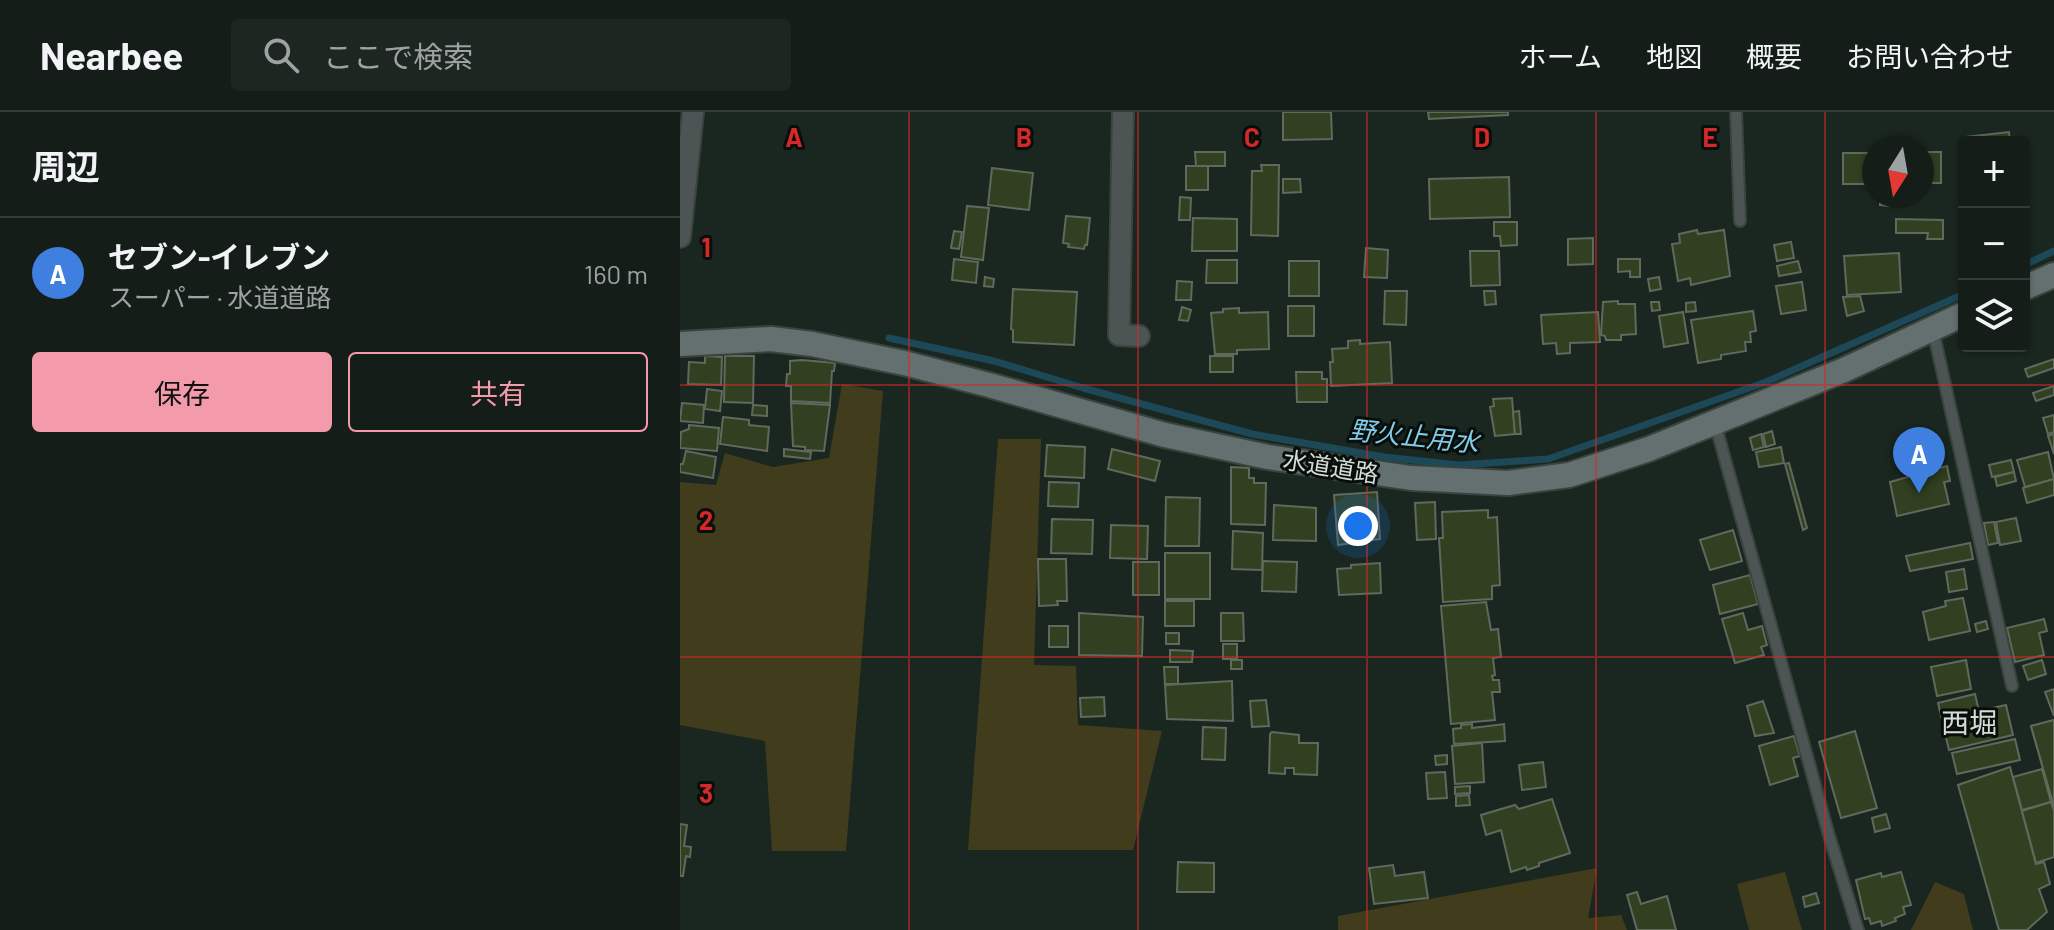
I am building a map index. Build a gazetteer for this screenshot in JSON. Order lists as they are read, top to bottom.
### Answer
{
  "streets": {
    "street": ["水道道路"]
  },
  "districts": ["西堀"],
  "water": ["野火止用水"],
  "north": "bottom",
  "page": {
    "header": "Nearbee",
    "search": "ここで検索",
    "nav": [
      "ホーム",
      "地図",
      "概要",
      "お問い合わせ"
    ],
    "heading": "周辺",
    "map_buttons": ["+", "−"],
    "list": [
      {
        "mark": "A",
        "name": "セブン-イレブン",
        "note": "スーパー · 水道道路",
        "value": "160 m"
      }
    ],
    "buttons": ["保存", "共有"],
    "pins": "A"
  },
  "grid": {
    "columns": [
      "A",
      "B",
      "C",
      "D",
      "E"
    ],
    "rows": ["1", "2", "3"]
  }
}
